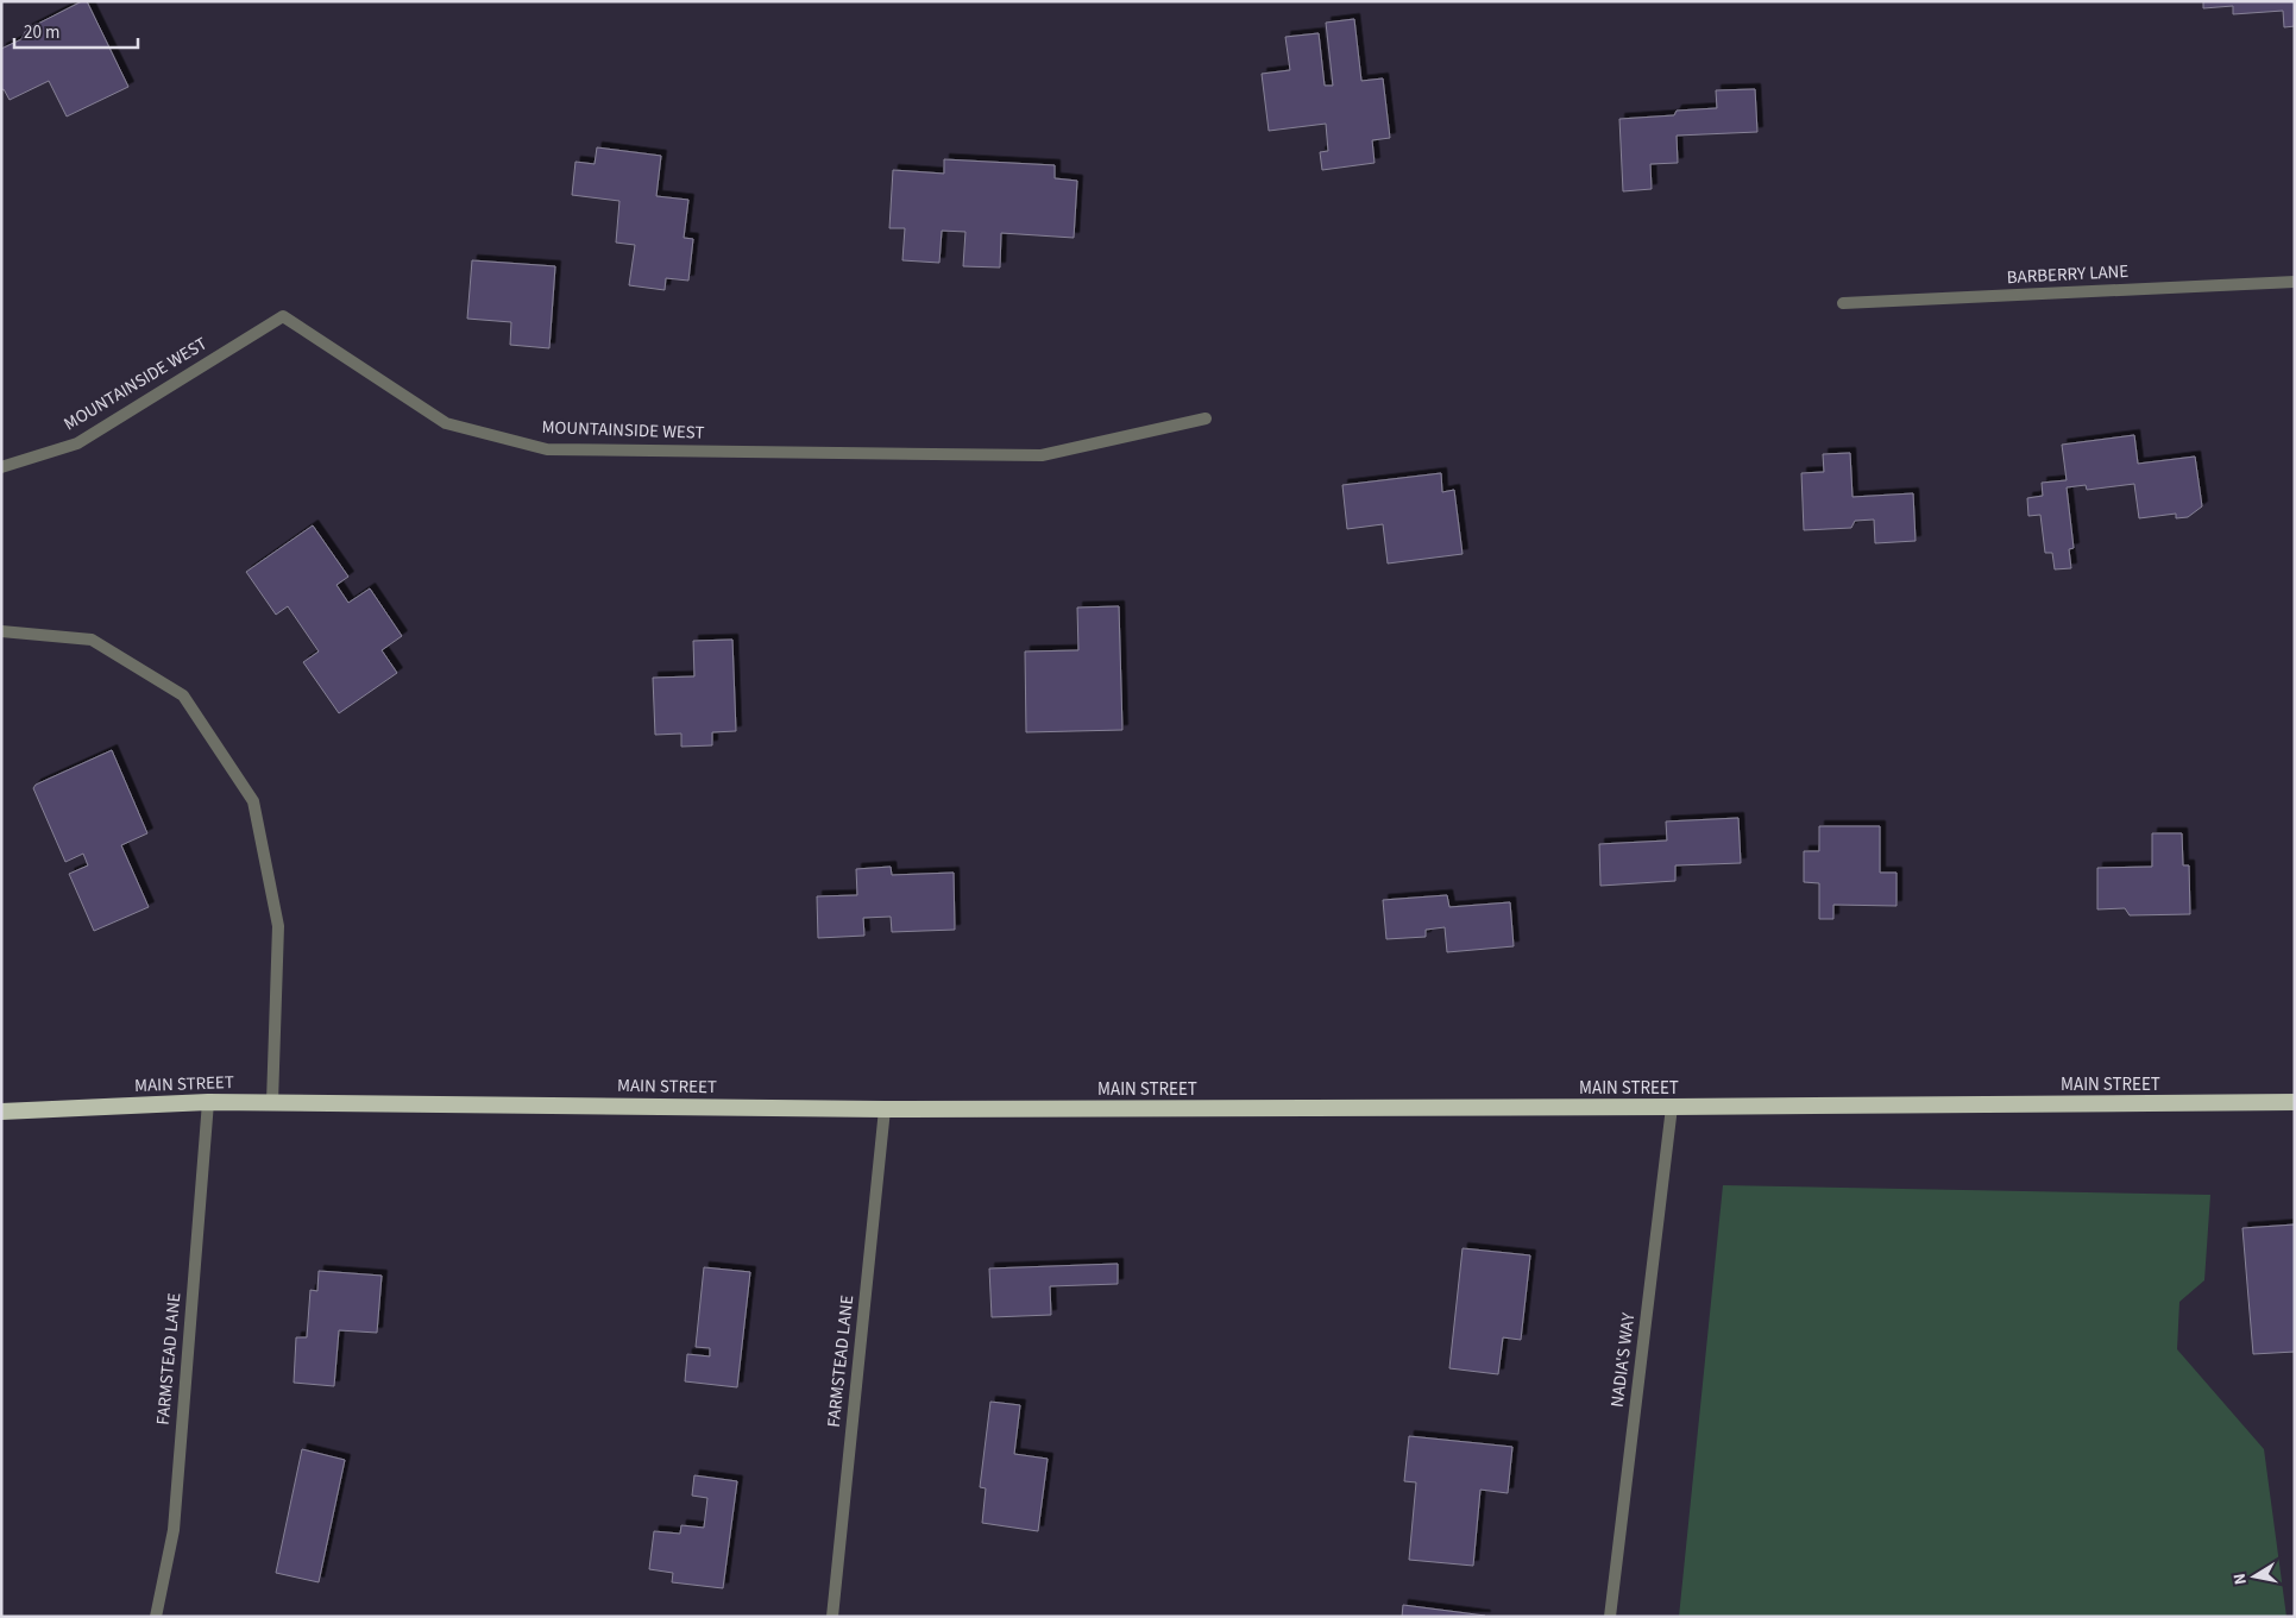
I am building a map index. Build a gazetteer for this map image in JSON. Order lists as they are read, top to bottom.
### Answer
{
  "streets": {
    "highway": ["MAIN STREET"],
    "street": [
      "BARBERRY LANE",
      "MOUNTAINSIDE WEST",
      "FARMSTEAD LANE",
      "NADIA'S WAY"
    ]
  },
  "crossings": [
    ["MAIN STREET", "FARMSTEAD LANE"],
    ["MAIN STREET", "NADIA'S WAY"]
  ],
  "scale_bar": "20 m",
  "north": "left"
}
